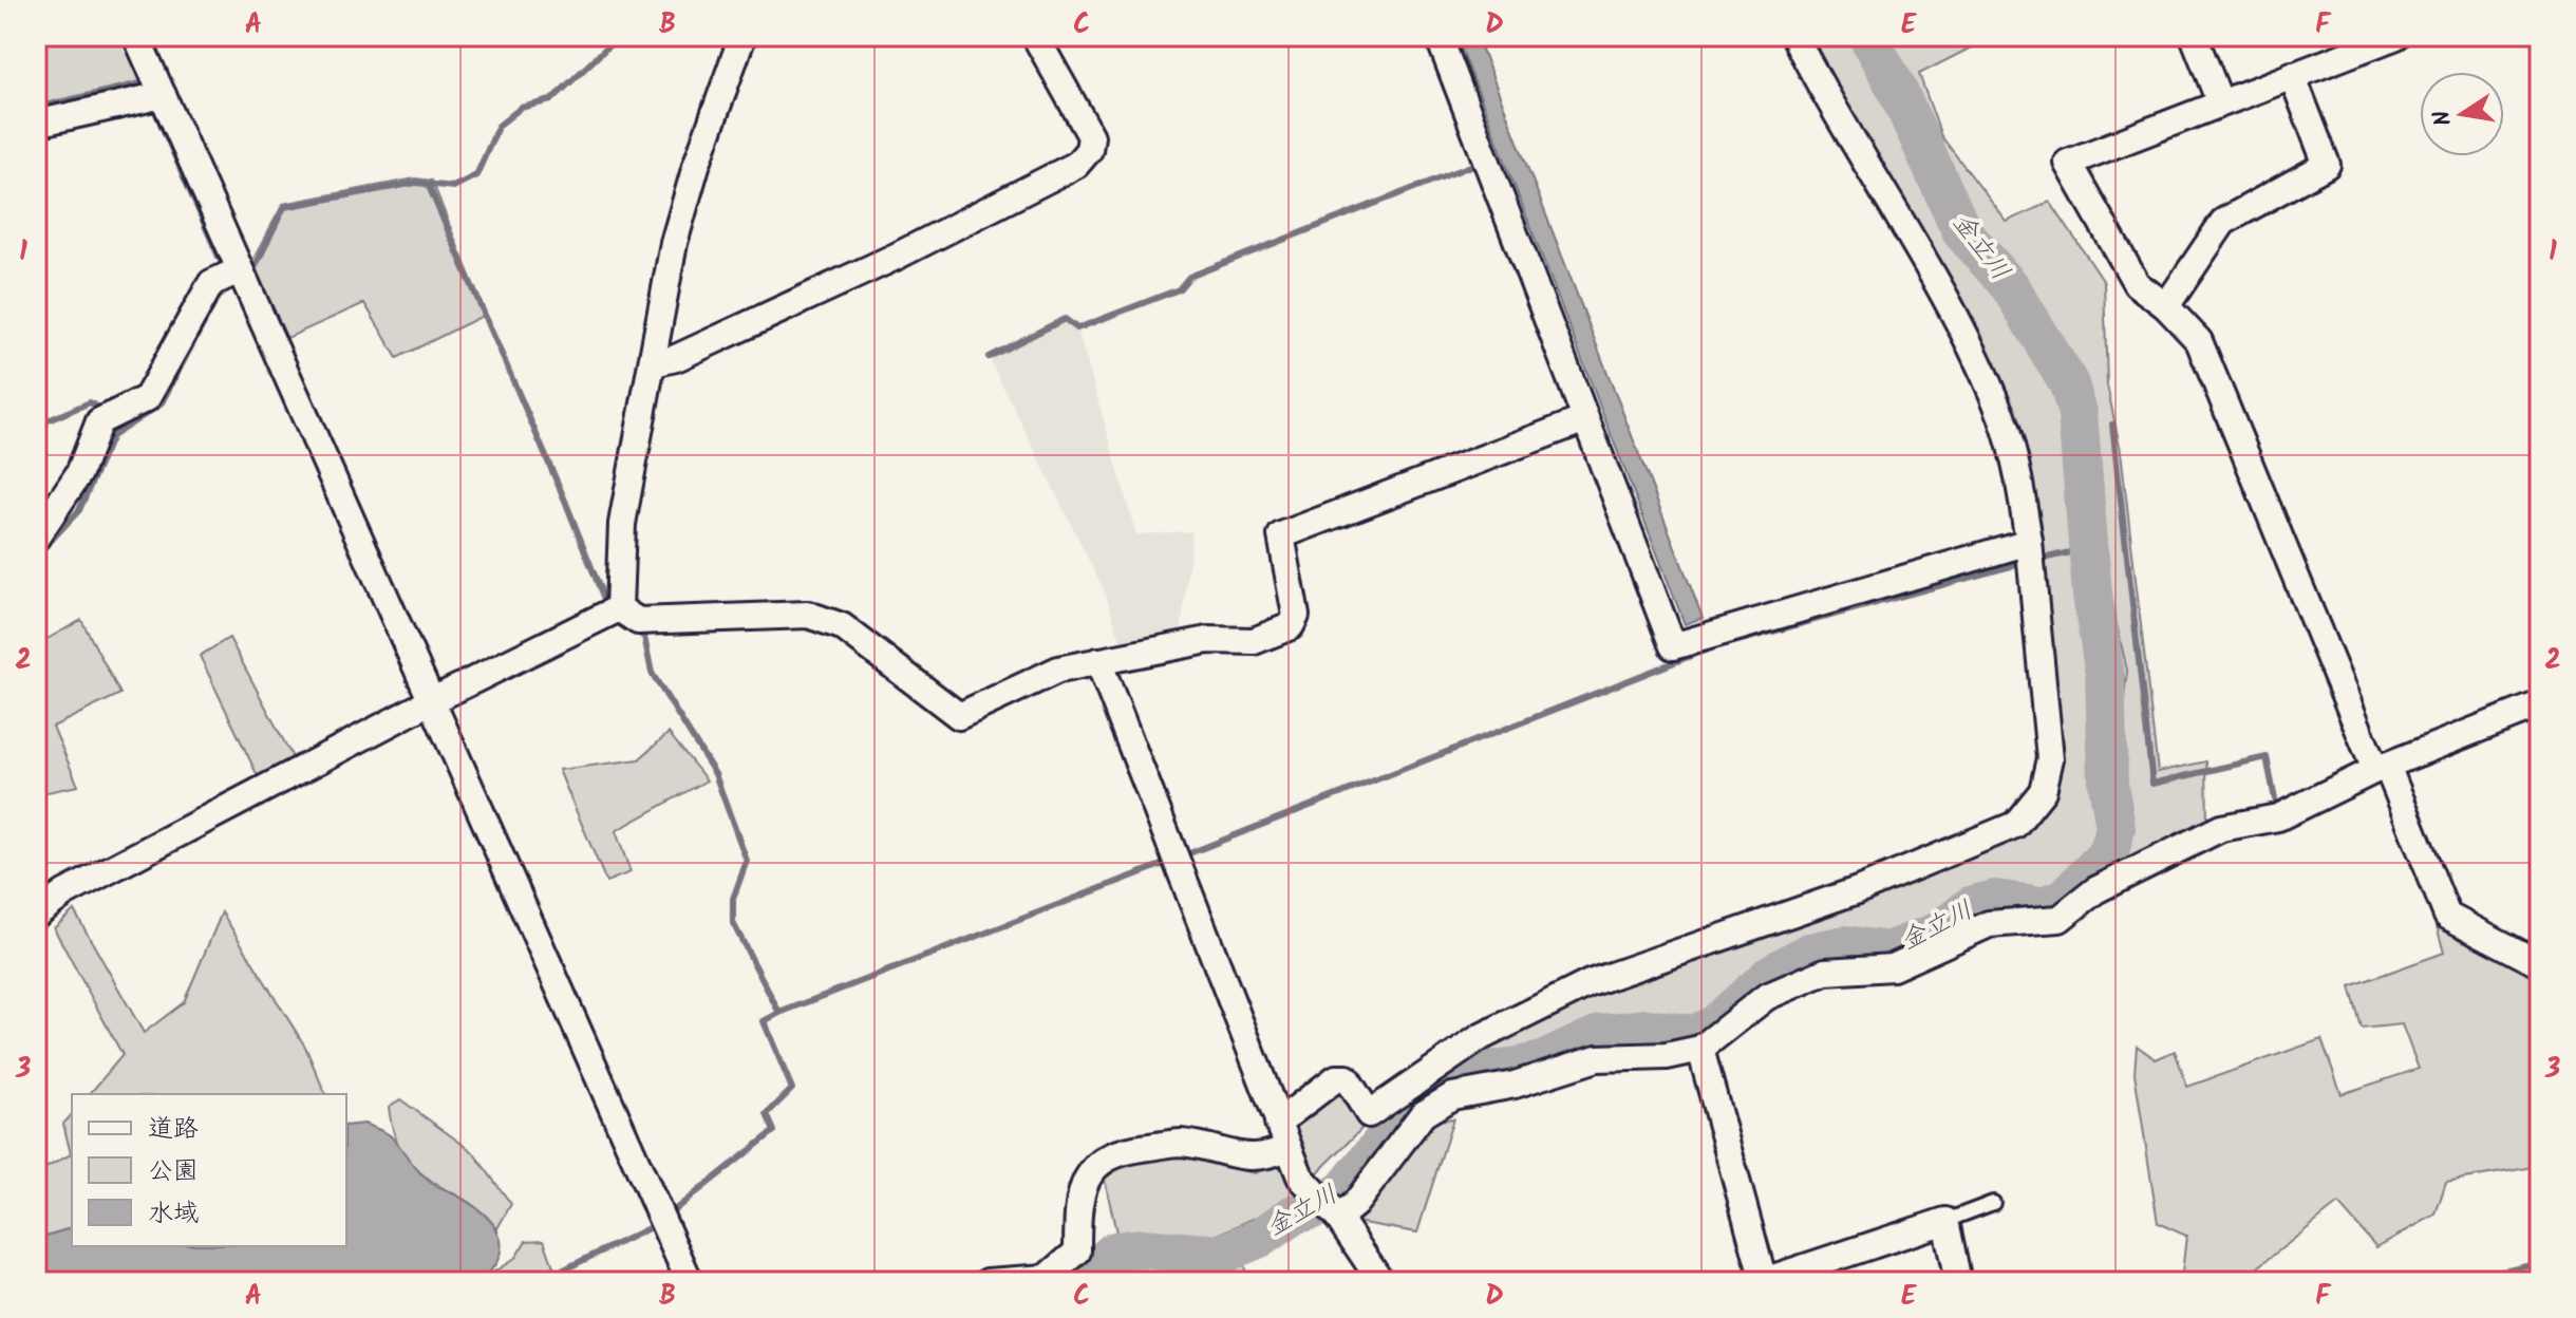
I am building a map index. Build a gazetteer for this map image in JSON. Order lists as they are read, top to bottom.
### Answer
{
  "water": ["金立川"],
  "legend": ["道路", "公園", "水域"],
  "north": "left",
  "grid": {
    "columns": [
      "A",
      "B",
      "C",
      "D",
      "E",
      "F"
    ],
    "rows": ["1", "2", "3"]
  }
}
